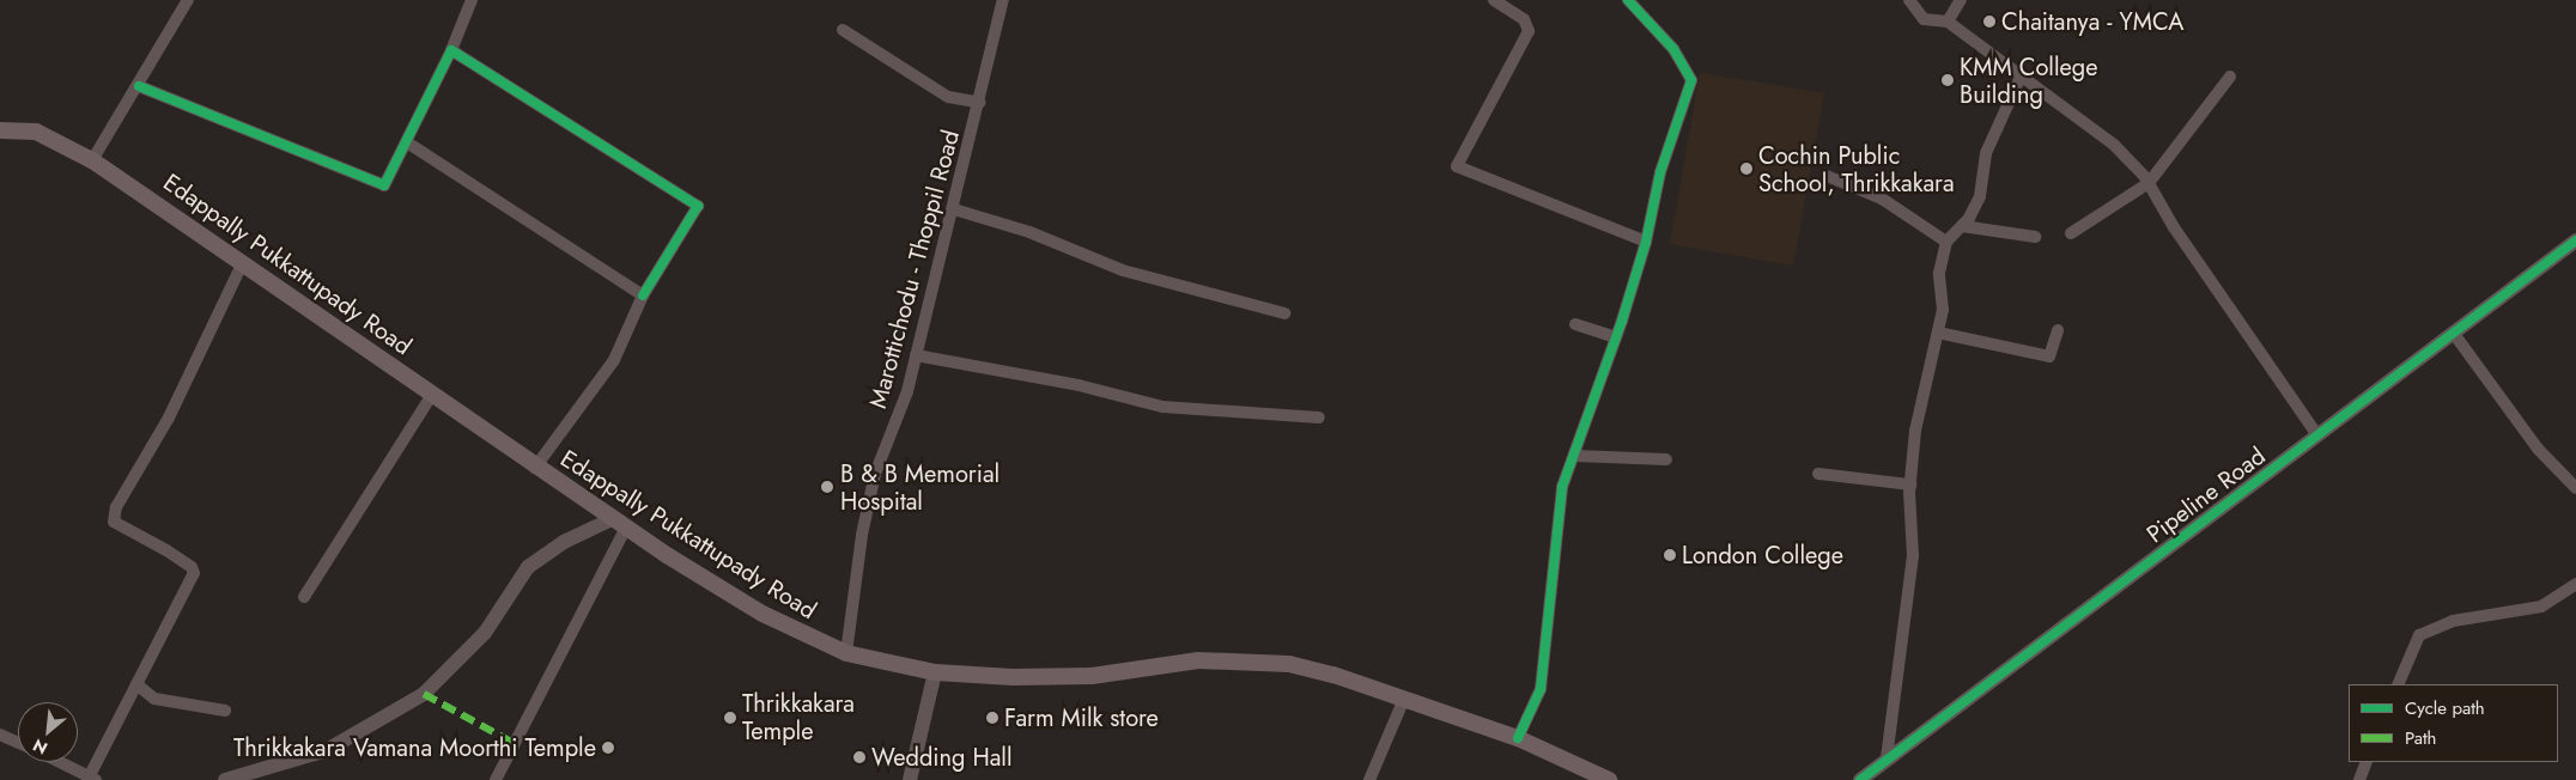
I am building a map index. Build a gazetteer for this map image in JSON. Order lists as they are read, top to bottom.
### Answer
{
  "streets": {
    "main road": ["Edappally Pukkattupady Road"],
    "street": ["Marottichodu - Thoppil Road", "Pipeline Road"]
  },
  "crossings": [
    ["Edappally Pukkattupady Road", "Marottichodu - Thoppil Road"]
  ],
  "places": [
    "Chaitanya - YMCA",
    "KMM College Building",
    "Cochin Public School, Thrikkakara",
    "B & B Memorial Hospital",
    "London College",
    "Thrikkakara Temple",
    "Farm Milk store",
    "Thrikkakara Vamana Moorthi Temple",
    "Wedding Hall"
  ],
  "legend": ["Cycle path", "Path"],
  "north": "bottom left"
}
